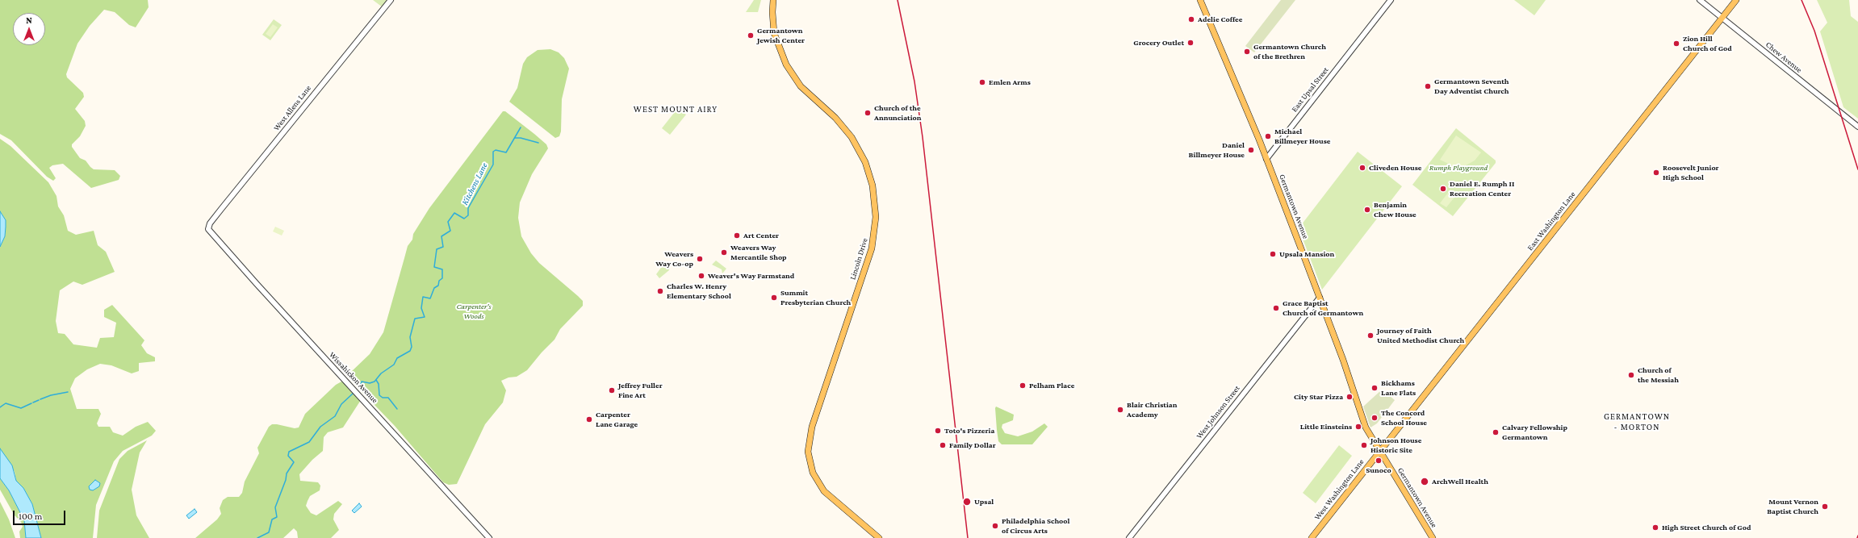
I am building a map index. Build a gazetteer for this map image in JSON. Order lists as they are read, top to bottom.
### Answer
{
  "streets": {
    "main road": [
      "Germantown Avenue",
      "East Washington Lane",
      "Lincoln Drive",
      "West Washington Lane"
    ],
    "street": [
      "Chew Avenue",
      "East Upsal Street",
      "West Allens Lane",
      "Wissahickon Avenue",
      "West Johnson Street"
    ]
  },
  "crossings": [
    ["Chew Avenue", "East Washington Lane"],
    ["East Upsal Street", "Germantown Avenue"],
    ["West Allens Lane", "Wissahickon Avenue"],
    ["Germantown Avenue", "East Washington Lane"],
    ["Germantown Avenue", "West Johnson Street"],
    ["Germantown Avenue", "West Washington Lane"],
    ["East Washington Lane", "West Washington Lane"]
  ],
  "districts": ["WEST MOUNT AIRY", "GERMANTOWN - MORTON"],
  "water": ["Kitchens Lane"],
  "parks": ["Rumph Playground", "Carpenter's Woods"],
  "places": [
    "Adelie Coffee",
    "Germantown Jewish Center",
    "Grocery Outlet",
    "Zion Hill Church of God",
    "Germantown Church of the Brethren",
    "Emlen Arms",
    "Germantown Seventh Day Adventist Church",
    "Church of the Annunciation",
    "Michael Billmeyer House",
    "Daniel Billmeyer House",
    "Cliveden House",
    "Roosevelt Junior High School",
    "Daniel E. Rumph II Recreation Center",
    "Benjamin Chew House",
    "Art Center",
    "Weavers Way Mercantile Shop",
    "Upsala Mansion",
    "Weavers Way Co‑op",
    "Weaver's Way Farmstand",
    "Charles W. Henry Elementary School",
    "Summit Presbyterian Church",
    "Grace Baptist Church of Germantown",
    "Journey of Faith United Methodist Church",
    "Church of the Messiah",
    "Pelham Place",
    "Bickhams Lane Flats",
    "Jeffrey Fuller Fine Art",
    "City Star Pizza",
    "Blair Christian Academy",
    "The Concord School House",
    "Carpenter Lane Garage",
    "Little Einsteins",
    "Toto's Pizzeria",
    "Calvary Fellowship Germantown",
    "Family Dollar",
    "Johnson House Historic Site",
    "Sunoco",
    "ArchWell Health",
    "Upsal",
    "Mount Vernon Baptist Church",
    "Philadelphia School of Circus Arts",
    "High Street Church of God"
  ],
  "scale_bar": "100 m",
  "north": "top"
}
